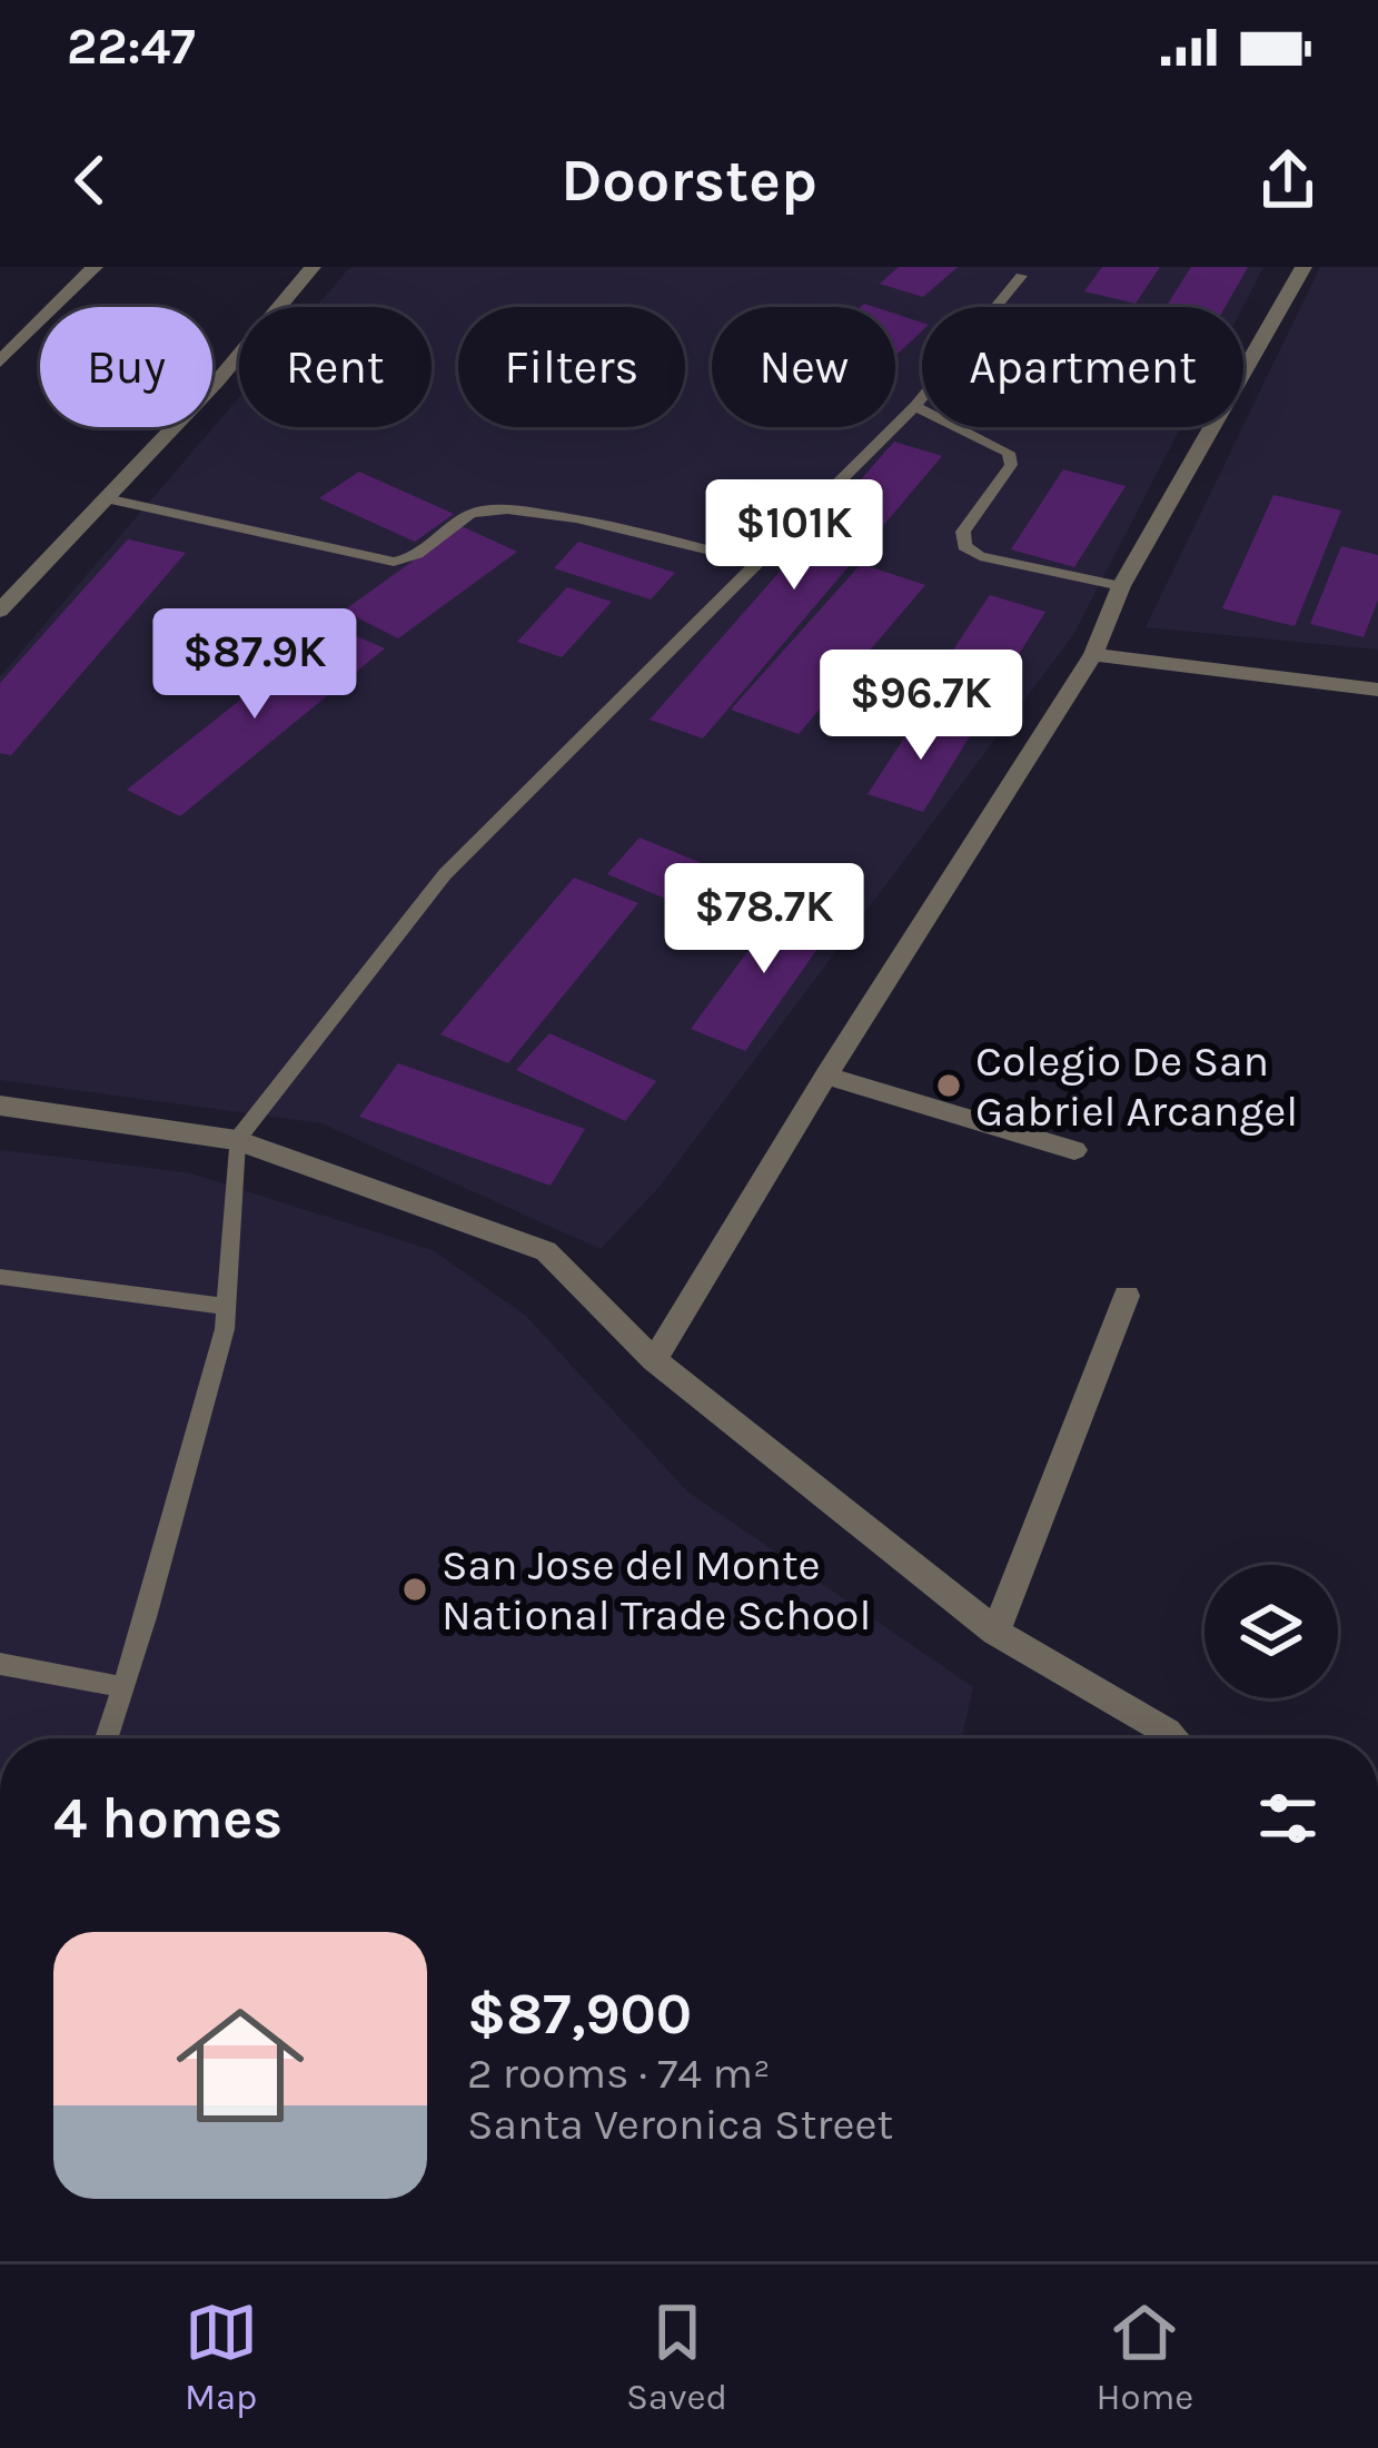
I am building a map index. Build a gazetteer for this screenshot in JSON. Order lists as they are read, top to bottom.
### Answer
{
  "places": ["Colegio De San Gabriel Arcangel", "San Jose del Monte National Trade School"],
  "page": {
    "status": "22:47",
    "header": "Doorstep",
    "chip": [
      "Buy",
      "Rent",
      "Filters",
      "New",
      "Apartment"
    ],
    "price": [
      "$101K",
      "$87.9K",
      "$96.7K",
      "$78.7K"
    ],
    "heading": "4 homes",
    "list": [
      {
        "name": "$87,900",
        "note": "2 rooms · 74 m² · Santa Veronica Street"
      }
    ],
    "tabs": ["Map", "Saved", "Home"]
  }
}
